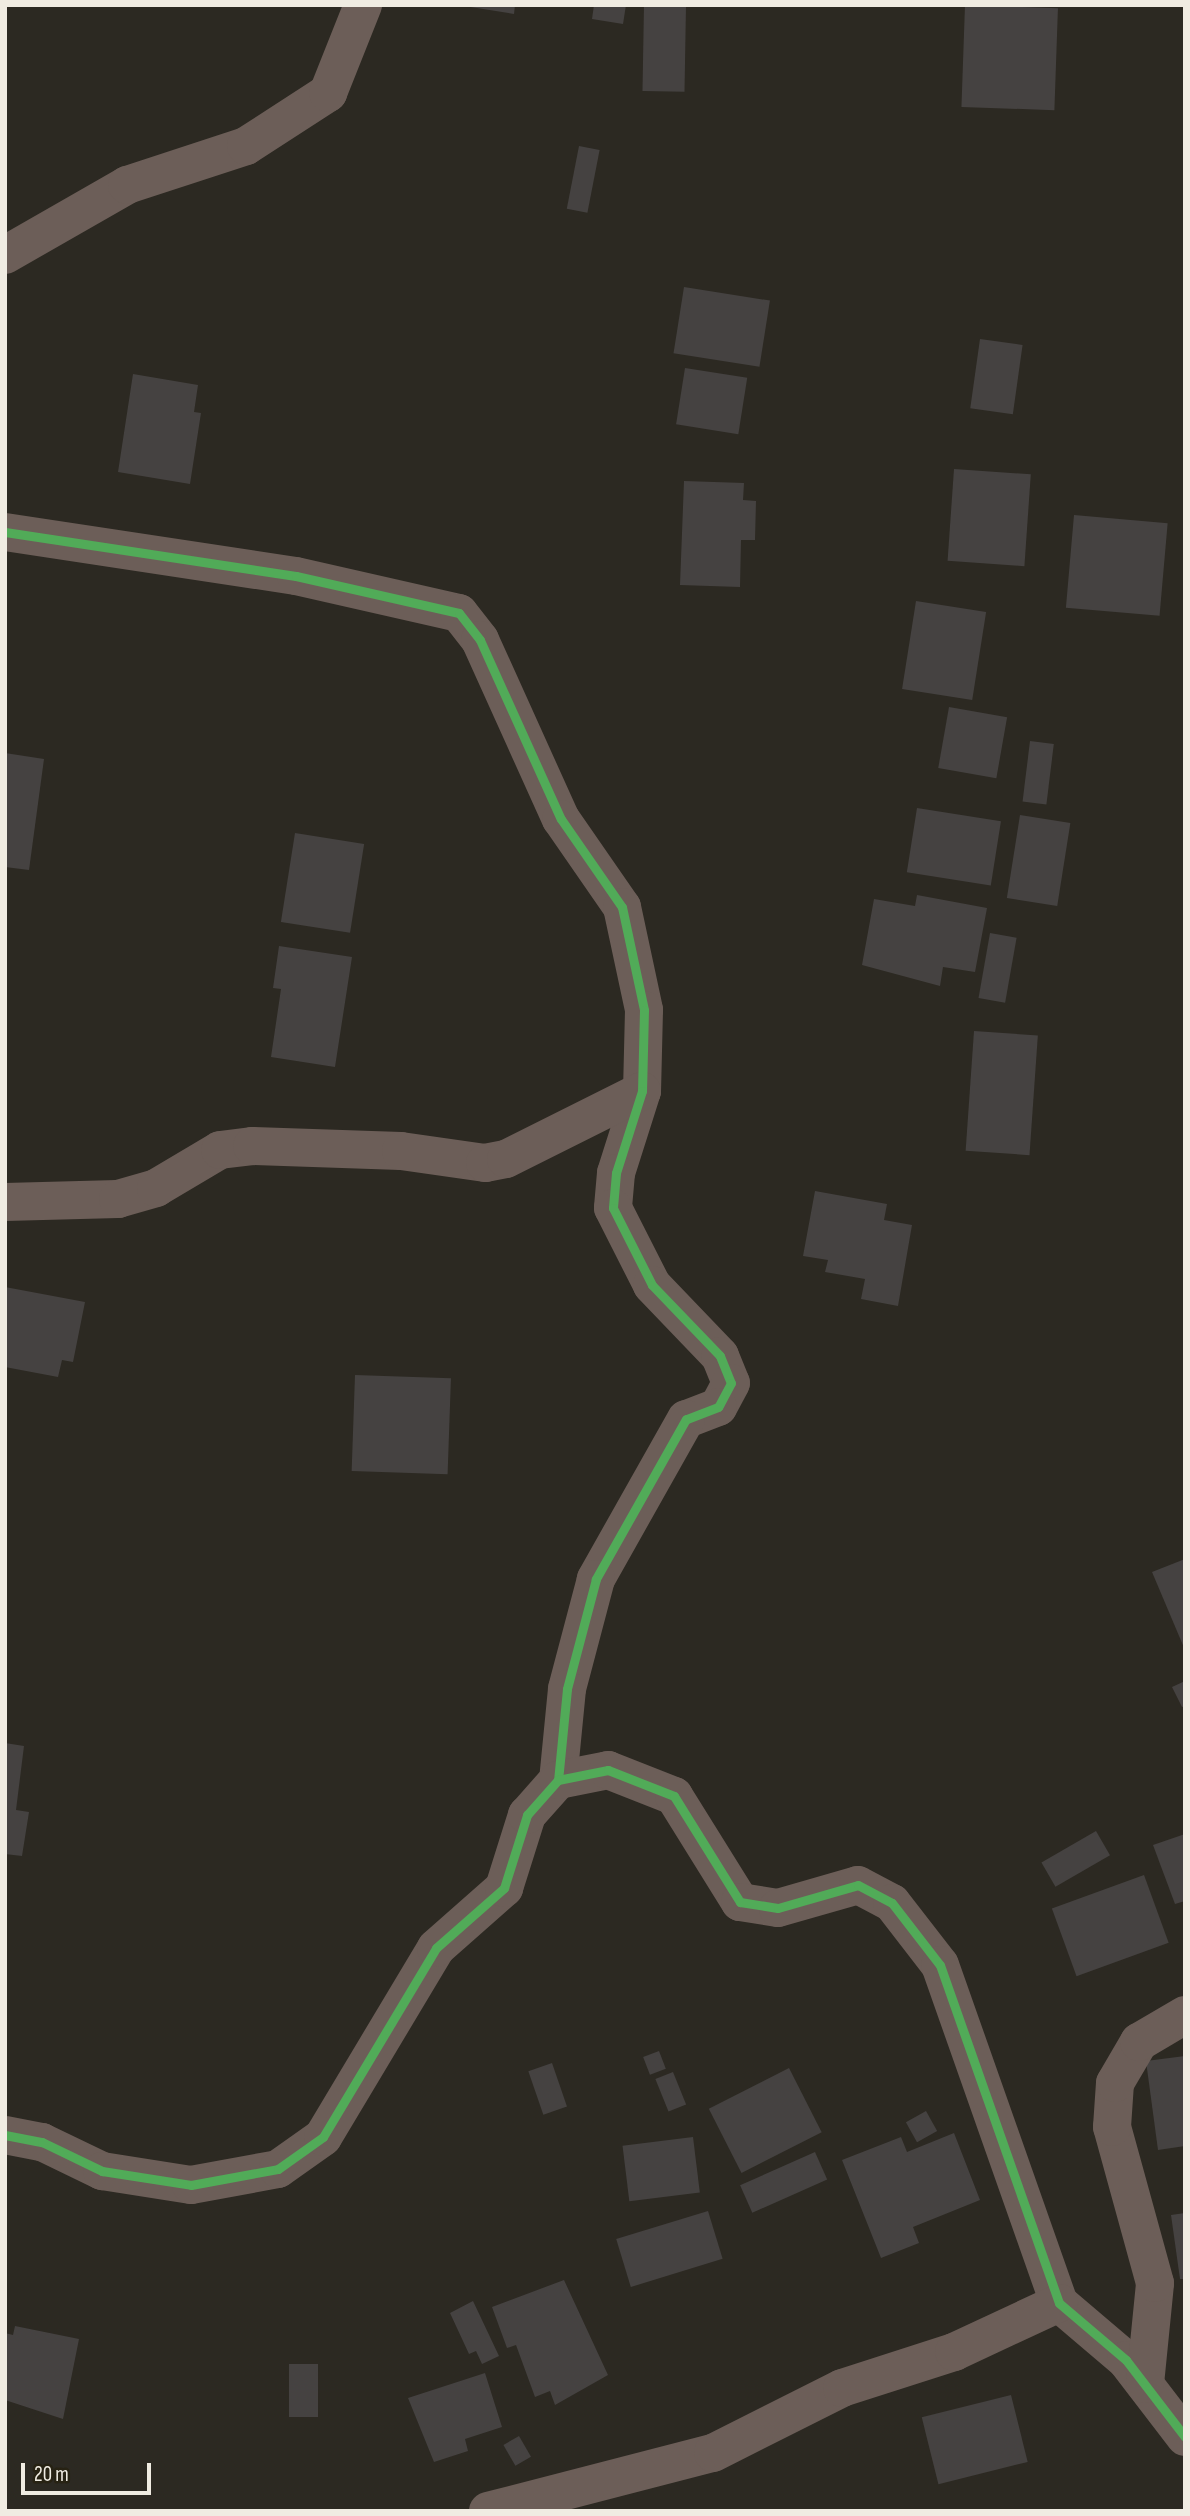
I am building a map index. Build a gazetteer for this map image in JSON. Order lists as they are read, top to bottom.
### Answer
{
  "scale_bar": "20 m"
}
